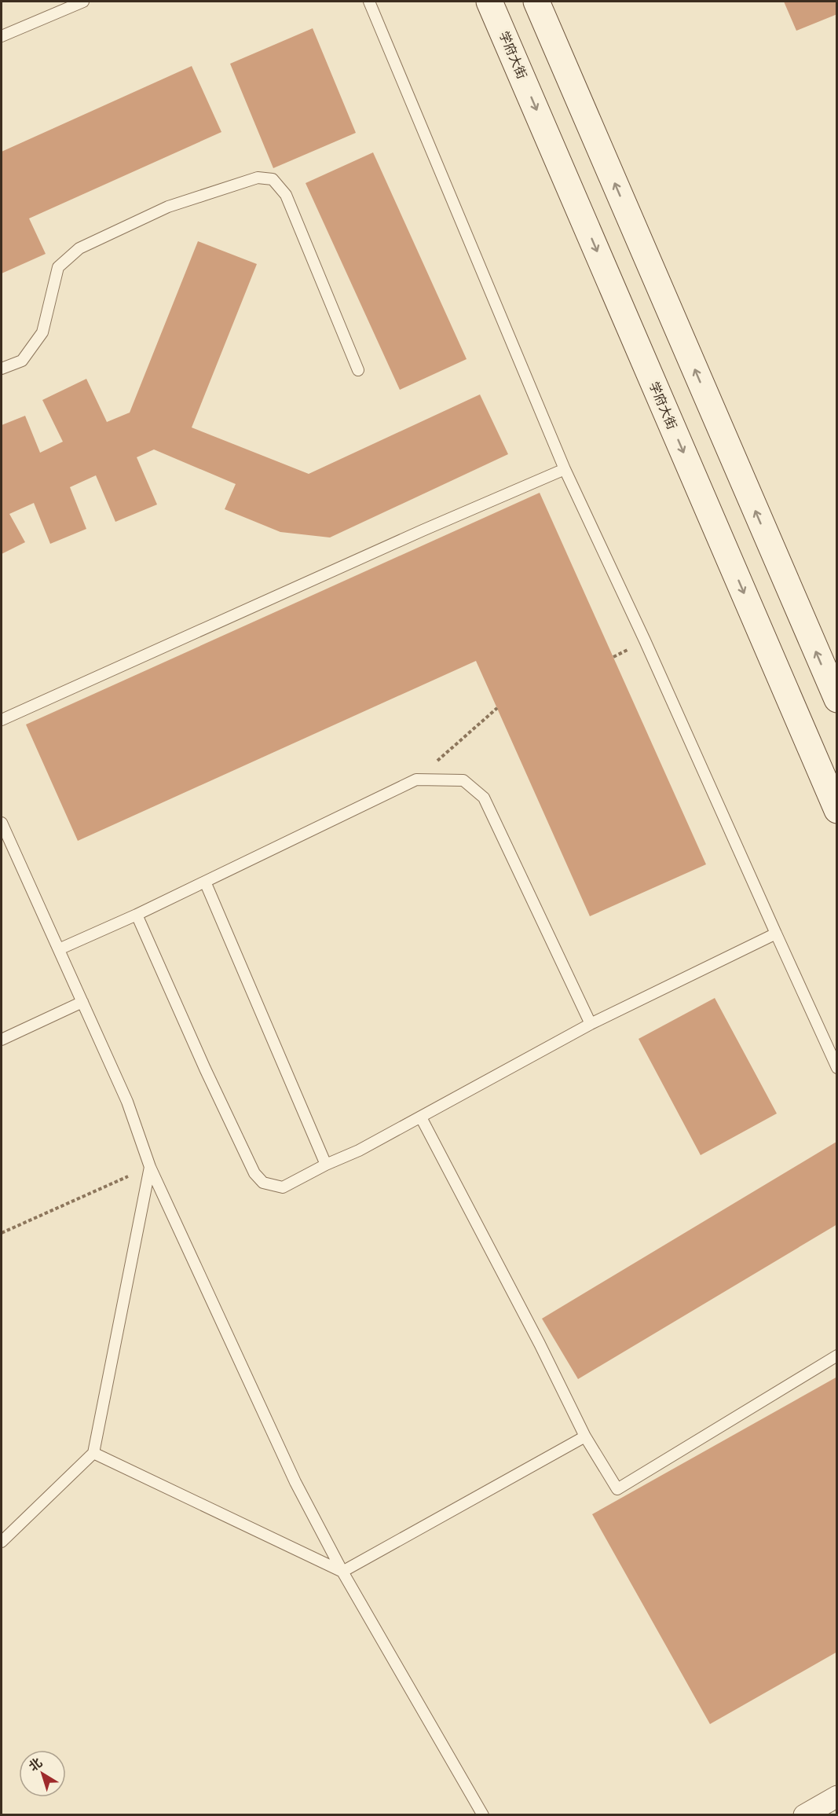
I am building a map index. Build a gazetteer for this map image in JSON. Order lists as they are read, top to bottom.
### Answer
{
  "streets": {
    "main road": ["学府大街"]
  },
  "north": "top left"
}
